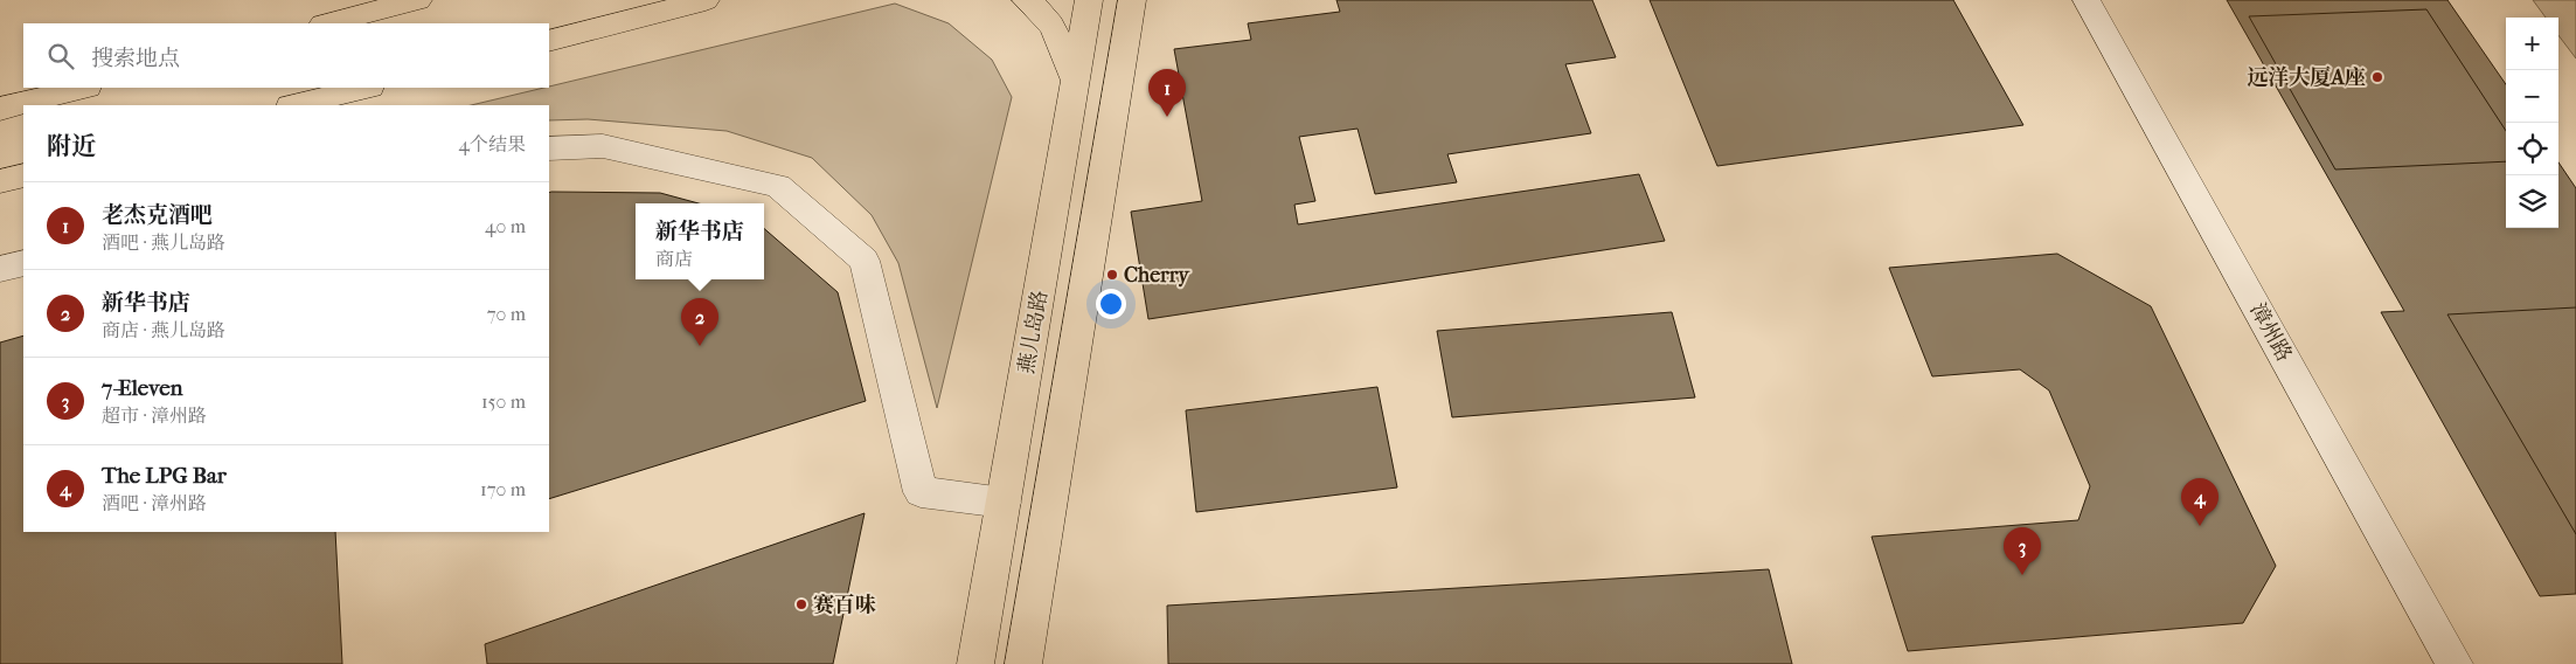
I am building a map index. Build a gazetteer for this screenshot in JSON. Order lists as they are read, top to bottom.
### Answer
{
  "streets": {
    "main road": ["燕儿岛路"],
    "street": ["漳州路"]
  },
  "places": ["远洋大厦A座", "Cherry", "赛百味"],
  "page": {
    "map_buttons": ["+", "−"],
    "search": "搜索地点",
    "pins": [
      "1",
      "2",
      "4",
      "3"
    ],
    "heading": ["附近", "4个结果"],
    "list": [
      {
        "mark": "1",
        "name": "老杰克酒吧",
        "note": "酒吧 · 燕儿岛路",
        "value": "40 m"
      },
      {
        "mark": "2",
        "name": "新华书店",
        "note": "商店 · 燕儿岛路",
        "value": "70 m"
      },
      {
        "mark": "3",
        "name": "7-Eleven",
        "note": "超市 · 漳州路",
        "value": "150 m"
      },
      {
        "mark": "4",
        "name": "The LPG Bar",
        "note": "酒吧 · 漳州路",
        "value": "170 m"
      }
    ],
    "popup": ["新华书店", "商店"]
  }
}
